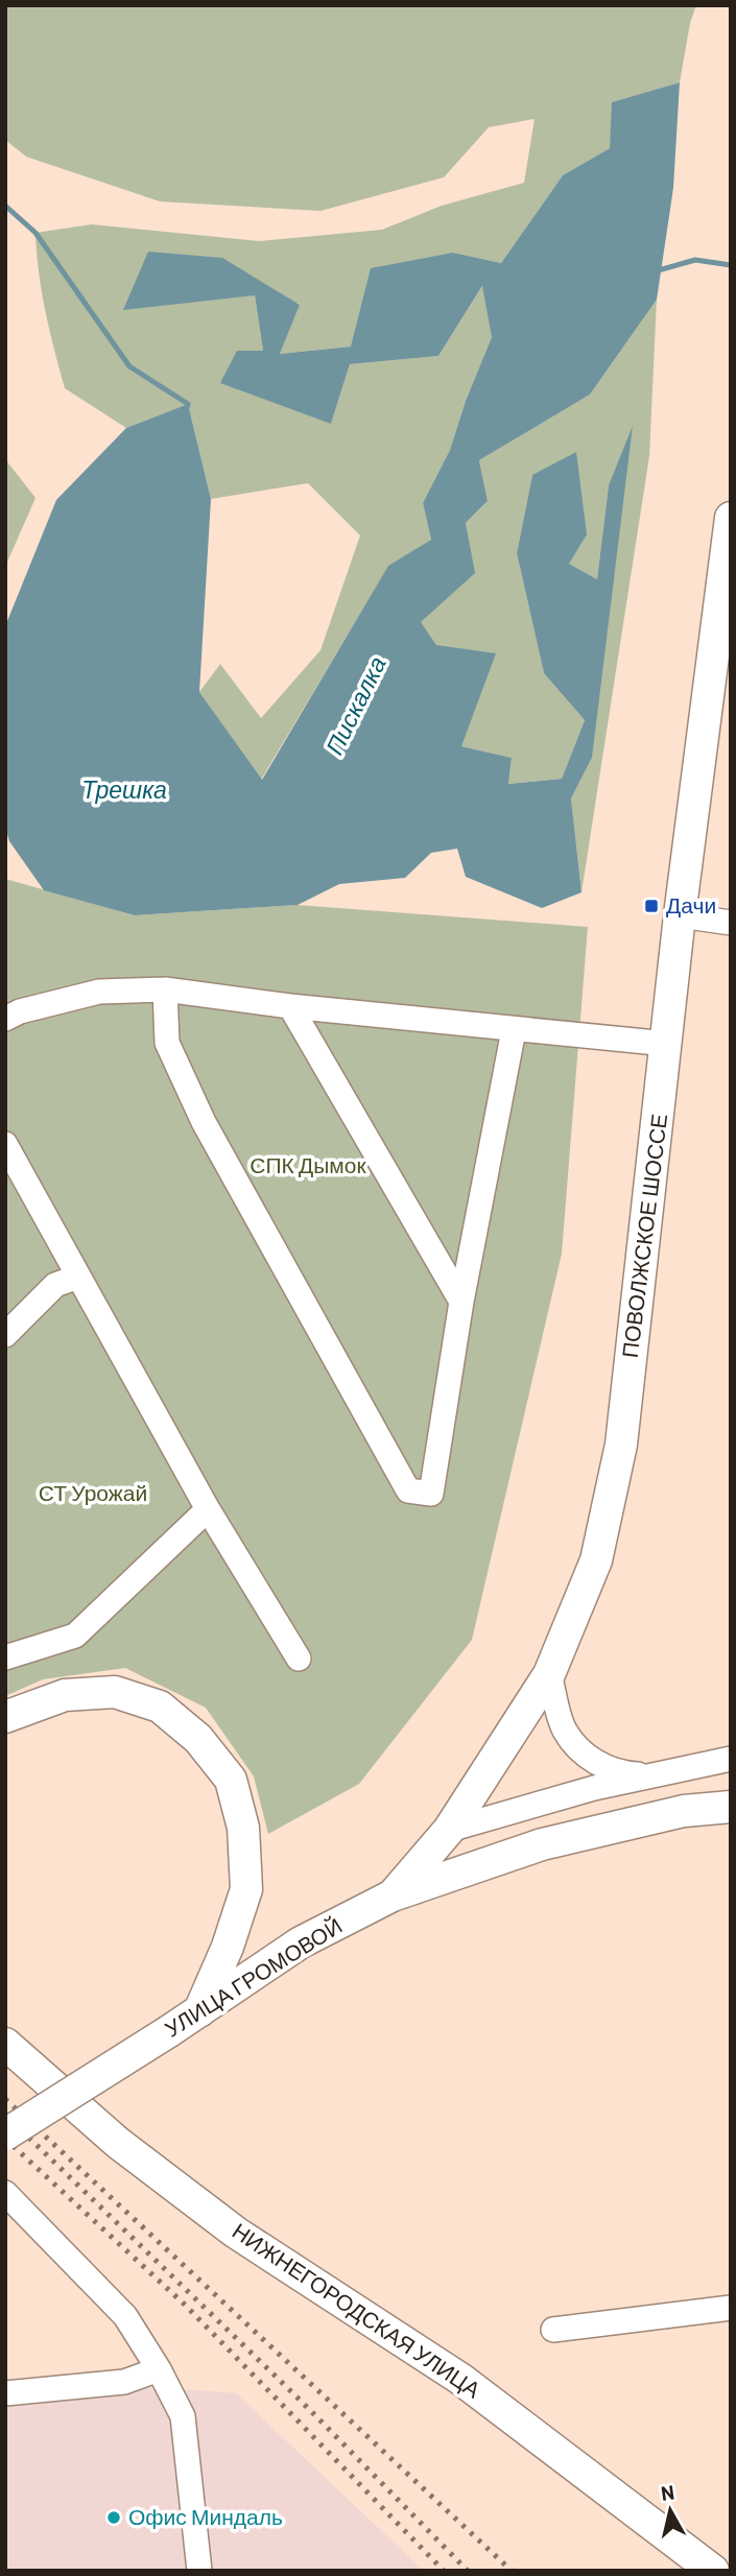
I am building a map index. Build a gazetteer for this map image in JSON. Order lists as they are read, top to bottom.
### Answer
{
  "streets": {
    "main road": ["ПОВОЛЖСКОЕ ШОССЕ", "УЛИЦА ГРОМОВОЙ", "НИЖНЕГОРОДСКАЯ УЛИЦА"]
  },
  "crossings": [
    ["ПОВОЛЖСКОЕ ШОССЕ", "УЛИЦА ГРОМОВОЙ"]
  ],
  "water": ["Пискалка", "Трешка"],
  "parks": ["СПК Дымок", "СТ Урожай"],
  "places": {
    "transit": ["Дачи"],
    "other": ["Офис Миндаль"]
  },
  "north": "top"
}
